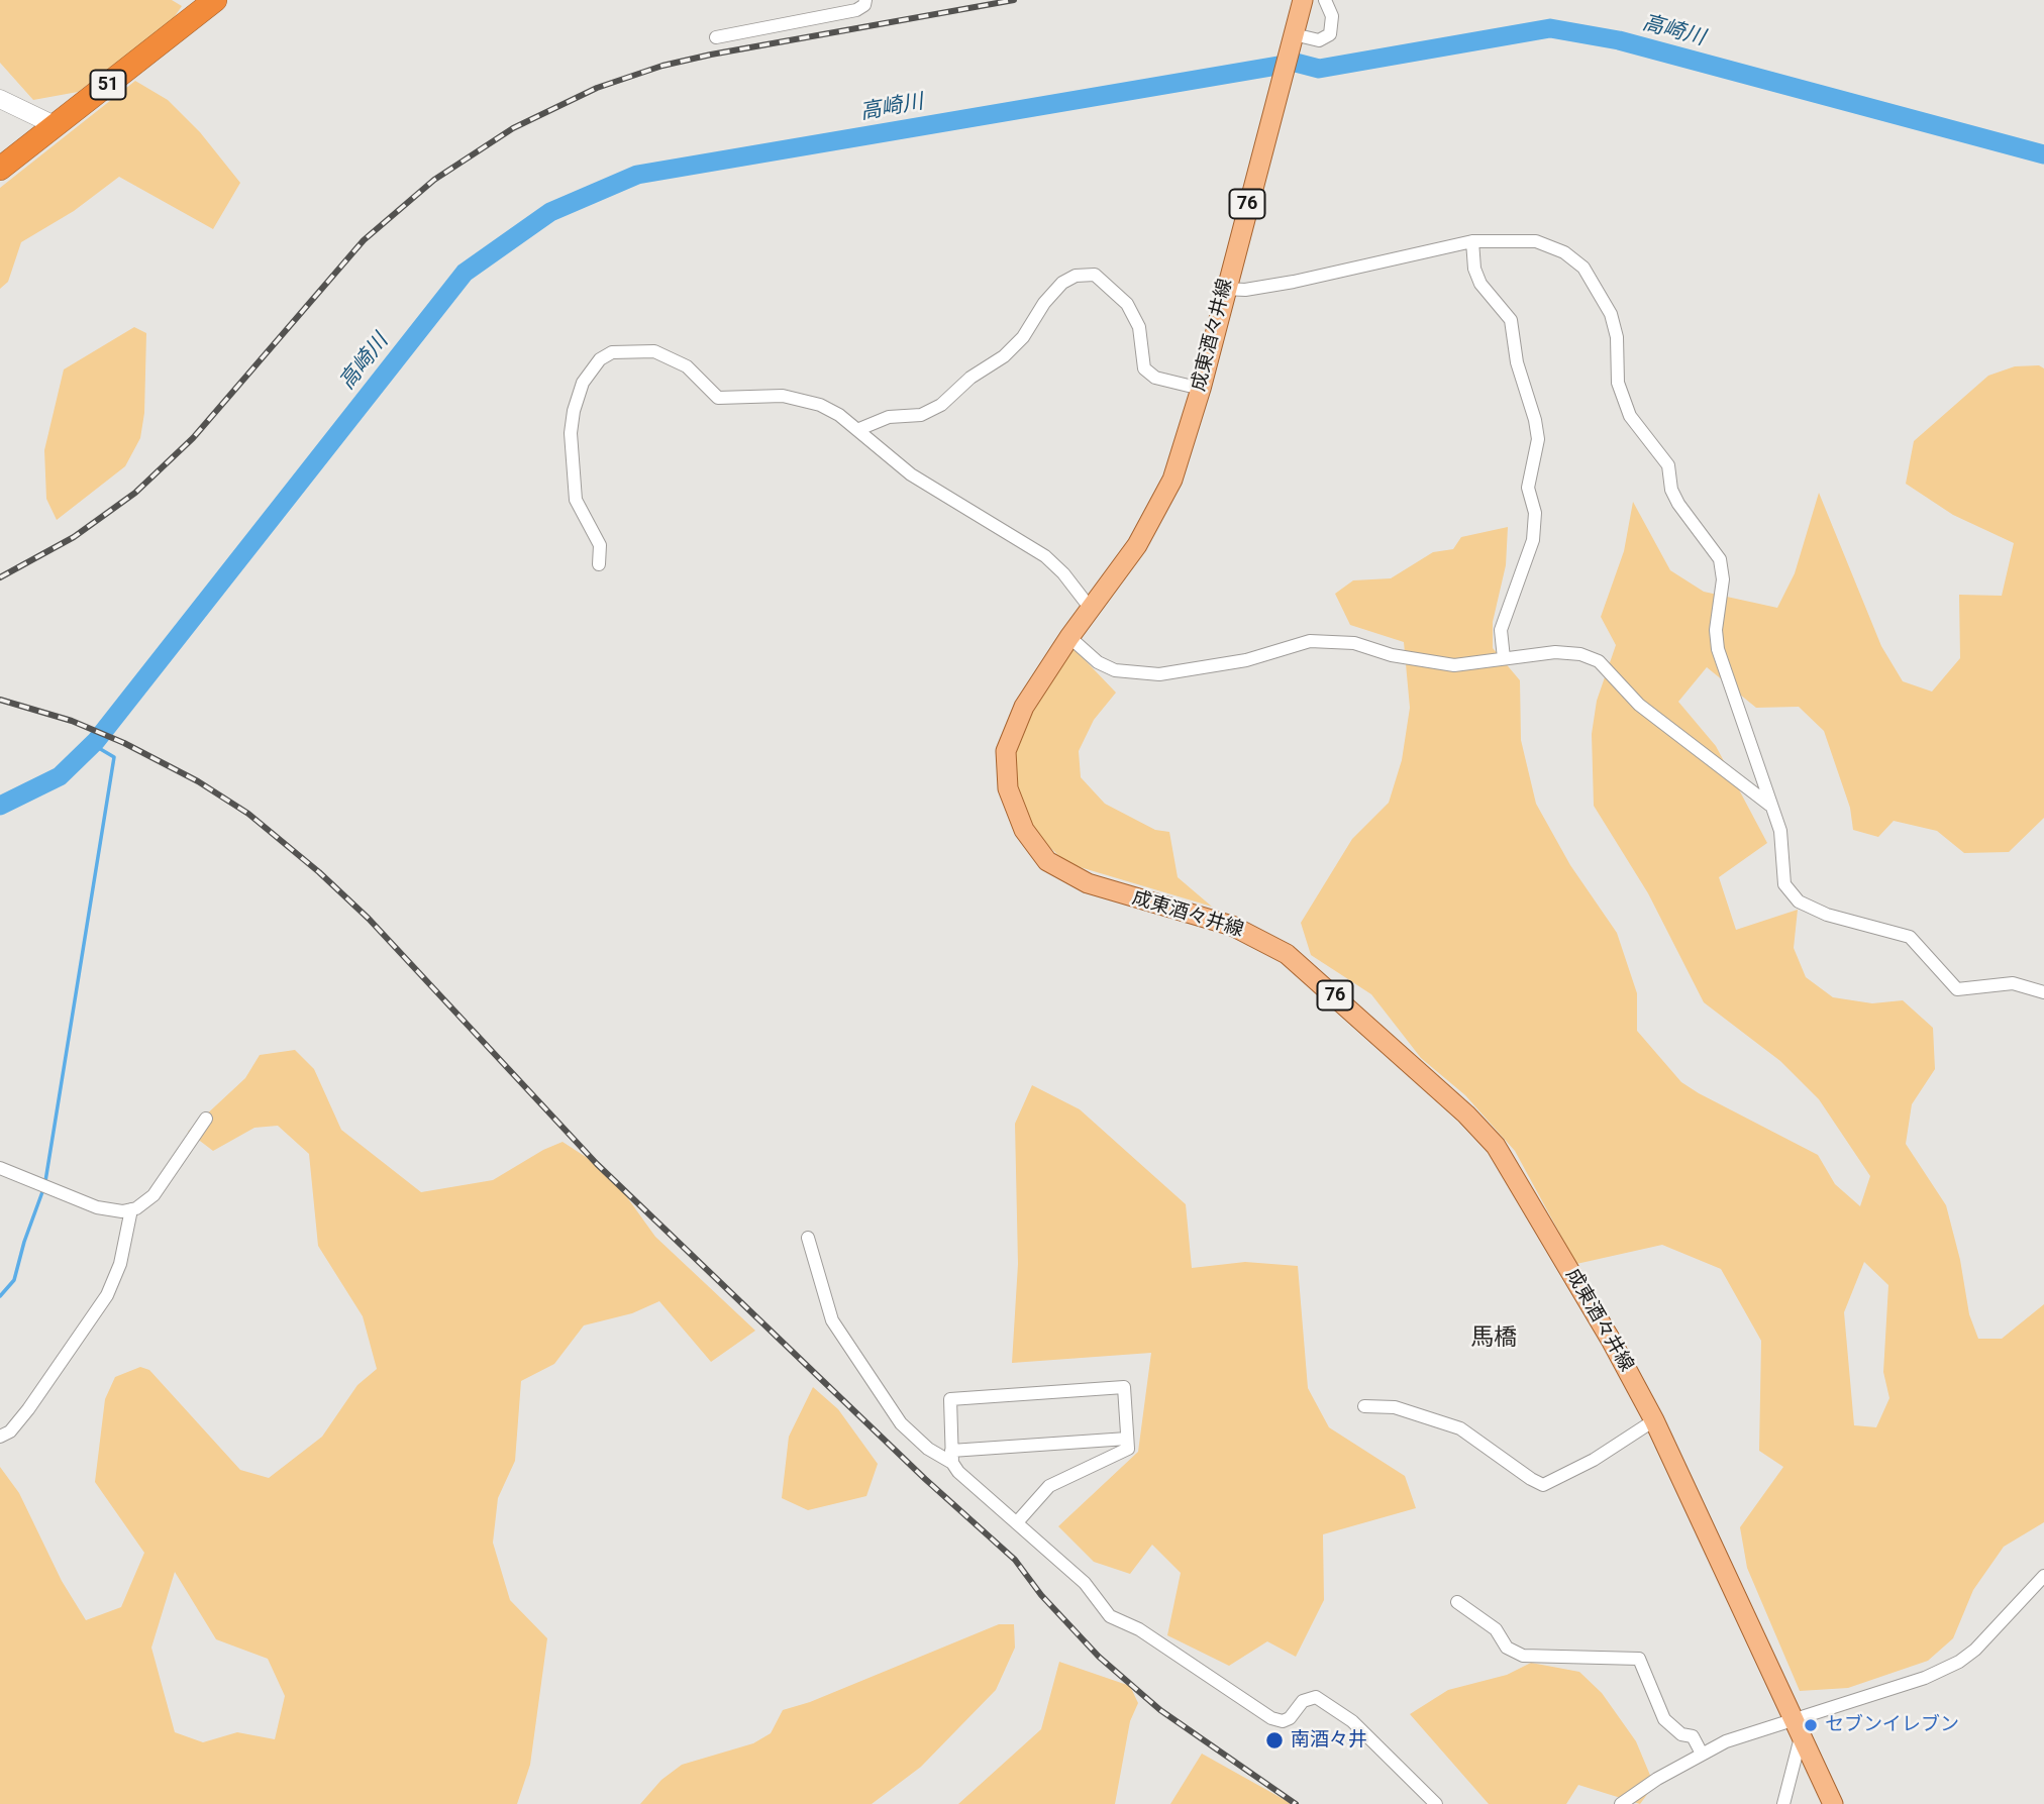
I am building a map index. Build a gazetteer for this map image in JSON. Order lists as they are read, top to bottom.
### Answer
{
  "streets": {
    "highway": ["51"],
    "main road": ["76", "成東酒々井線"]
  },
  "districts": ["馬橋"],
  "water": ["高崎川"],
  "places": ["セブンイレブン", "南酒々井"]
}
